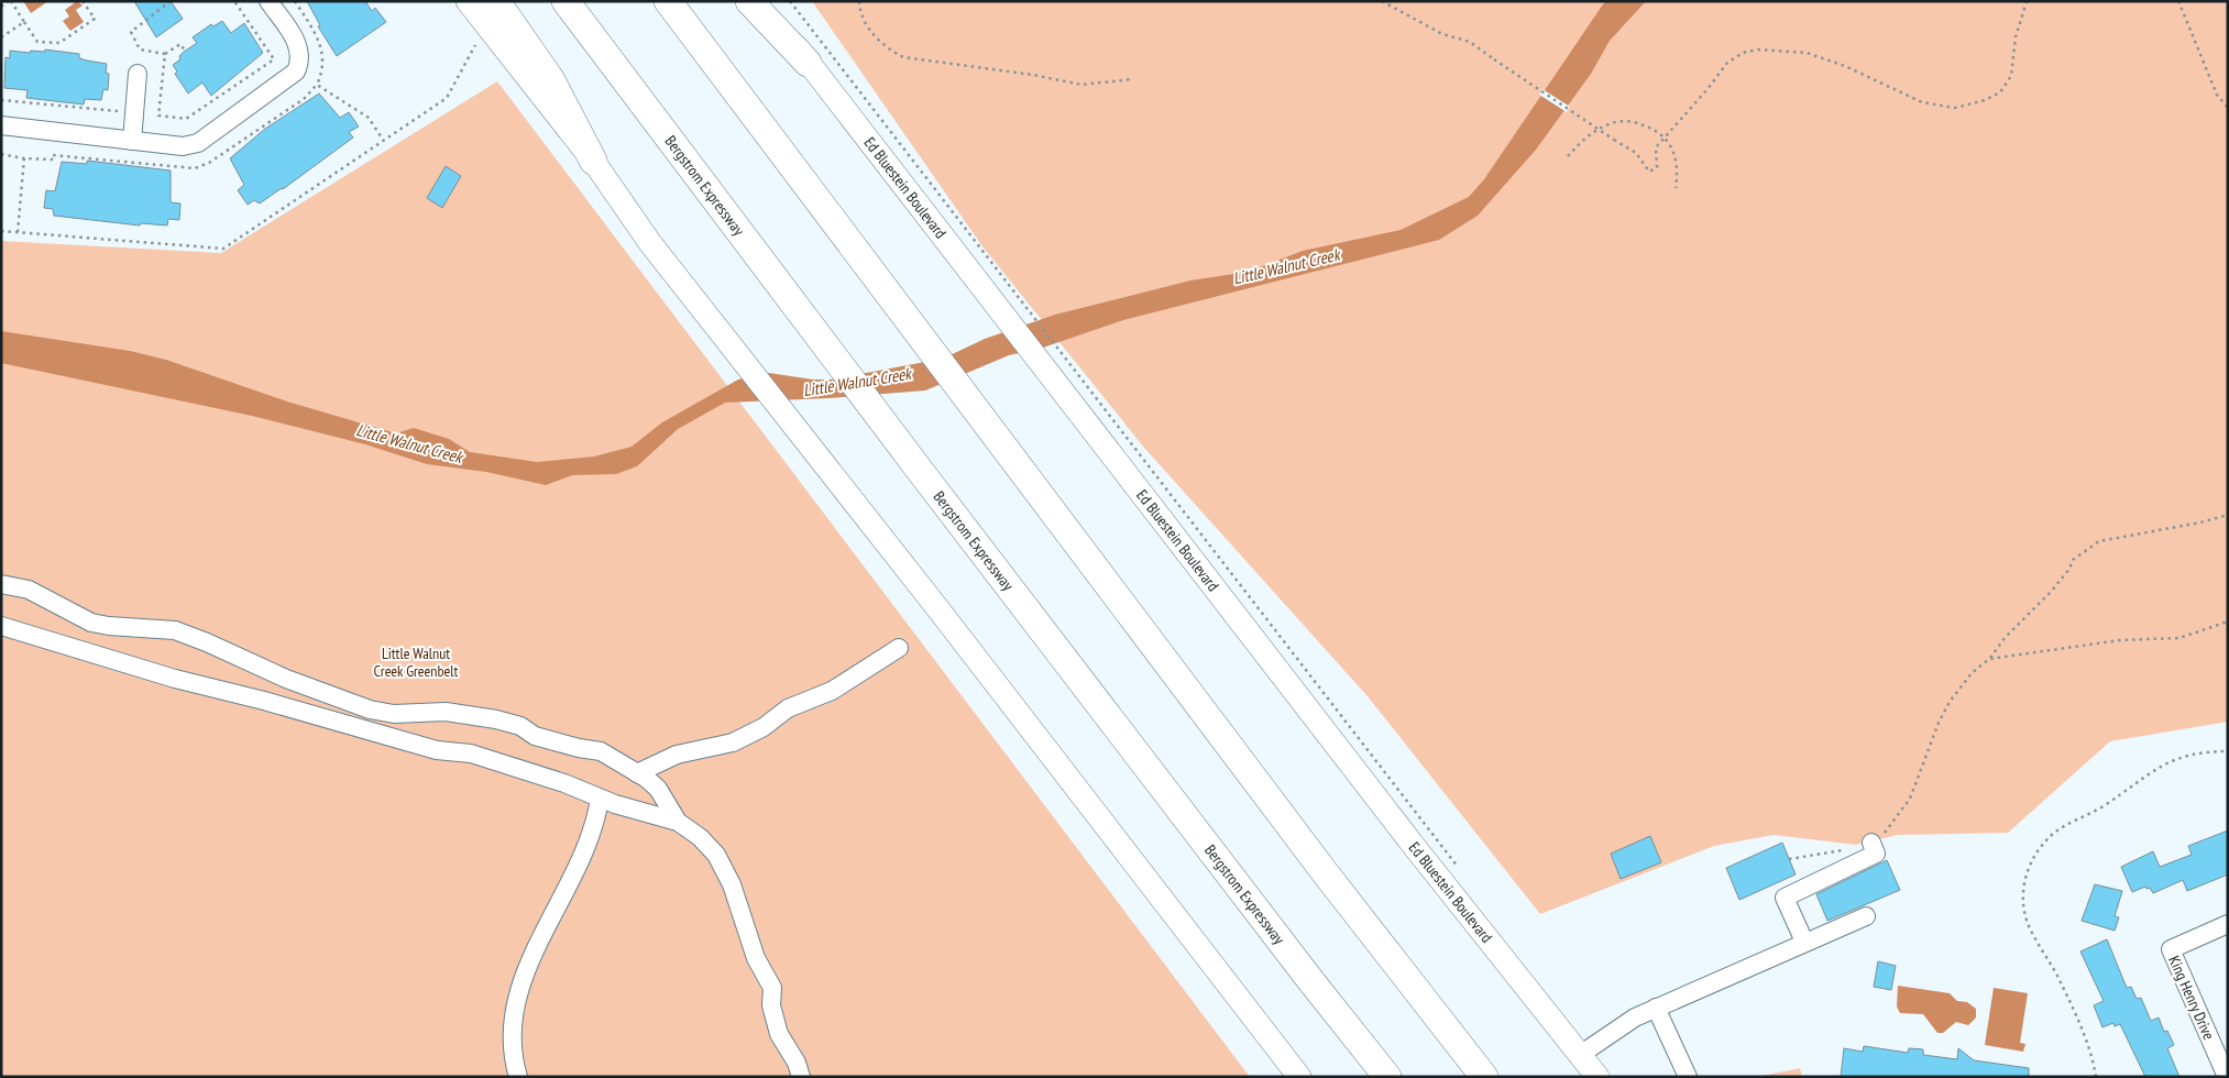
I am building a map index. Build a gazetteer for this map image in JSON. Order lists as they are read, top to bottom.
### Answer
{
  "streets": {
    "highway": ["Bergstrom Expressway"],
    "main road": ["Ed Bluestein Boulevard"],
    "street": ["King Henry Drive"]
  },
  "water": ["Little Walnut Creek"],
  "parks": ["Little Walnut Creek Greenbelt"]
}
